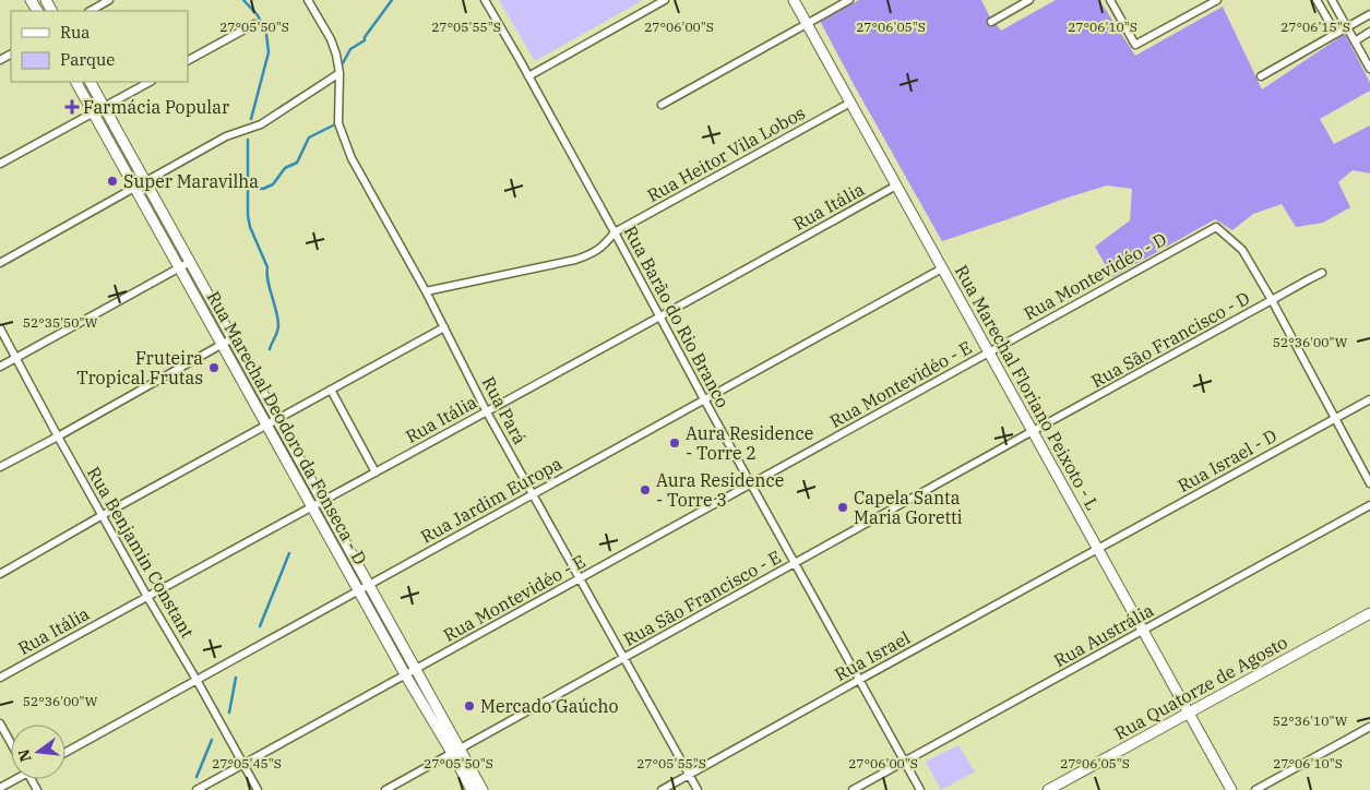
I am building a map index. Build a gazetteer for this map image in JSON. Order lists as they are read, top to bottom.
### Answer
{
  "streets": {
    "street": [
      "Rua Heitor Vila Lobos",
      "Rua Itália",
      "Rua Montevidéo - D",
      "Rua Barão do Rio Branco",
      "Rua São Francisco - D",
      "Rua Montevidéo - E",
      "Rua Marechal Floriano Peixoto - L",
      "Rua Pará",
      "Rua Marechal Deodoro da Fonseca - D",
      "Rua Israel - D",
      "Rua Jardim Europa",
      "Rua Benjamin Constant",
      "Rua São Francisco - E",
      "Rua Austrália",
      "Rua Israel",
      "Rua Quatorze de Agosto"
    ]
  },
  "crossings": [
    ["Rua Heitor Vila Lobos", "Rua Barão do Rio Branco"],
    ["Rua Heitor Vila Lobos", "Rua Marechal Floriano Peixoto - L"],
    ["Rua Heitor Vila Lobos", "Rua Pará"],
    ["Rua Itália", "Rua Barão do Rio Branco"],
    ["Rua Itália", "Rua Marechal Floriano Peixoto - L"],
    ["Rua Itália", "Rua Pará"],
    ["Rua Itália", "Rua Marechal Deodoro da Fonseca - D"],
    ["Rua Itália", "Rua Benjamin Constant"],
    ["Rua Montevidéo - D", "Rua São Francisco - D"],
    ["Rua Montevidéo - D", "Rua Montevidéo - E"],
    ["Rua Montevidéo - D", "Rua Marechal Floriano Peixoto - L"],
    ["Rua Barão do Rio Branco", "Rua Montevidéo - E"],
    ["Rua Barão do Rio Branco", "Rua Jardim Europa"],
    ["Rua Barão do Rio Branco", "Rua São Francisco - E"],
    ["Rua Barão do Rio Branco", "Rua Austrália"],
    ["Rua Barão do Rio Branco", "Rua Israel"],
    ["Rua São Francisco - D", "Rua Marechal Floriano Peixoto - L"],
    ["Rua São Francisco - D", "Rua São Francisco - E"],
    ["Rua Montevidéo - E", "Rua Marechal Floriano Peixoto - L"],
    ["Rua Montevidéo - E", "Rua Pará"],
    ["Rua Montevidéo - E", "Rua Marechal Deodoro da Fonseca - D"],
    ["Rua Montevidéo - E", "Rua Benjamin Constant"],
    ["Rua Marechal Floriano Peixoto - L", "Rua Israel - D"],
    ["Rua Marechal Floriano Peixoto - L", "Rua Jardim Europa"],
    ["Rua Marechal Floriano Peixoto - L", "Rua São Francisco - E"],
    ["Rua Marechal Floriano Peixoto - L", "Rua Austrália"],
    ["Rua Marechal Floriano Peixoto - L", "Rua Israel"],
    ["Rua Marechal Floriano Peixoto - L", "Rua Quatorze de Agosto"],
    ["Rua Pará", "Rua Jardim Europa"],
    ["Rua Pará", "Rua São Francisco - E"],
    ["Rua Pará", "Rua Israel"],
    ["Rua Marechal Deodoro da Fonseca - D", "Rua Jardim Europa"],
    ["Rua Marechal Deodoro da Fonseca - D", "Rua São Francisco - E"],
    ["Rua Israel - D", "Rua Israel"],
    ["Rua Jardim Europa", "Rua Benjamin Constant"]
  ],
  "places": {
    "health": ["Farmácia Popular"],
    "other": [
      "Super Maravilha",
      "Fruteira Tropical Frutas",
      "Aura Residence - Torre 2",
      "Aura Residence - Torre 3",
      "Capela Santa Maria Goretti",
      "Mercado Gaúcho"
    ]
  },
  "legend": ["Rua", "Parque"],
  "north": "left",
  "coordinates": [
    "27°05'50\"S",
    "27°05'55\"S",
    "27°06'00\"S",
    "27°06'05\"S",
    "27°06'10\"S",
    "27°06'15\"S",
    "52°35'50\"W",
    "52°36'00\"W",
    "52°36'10\"W",
    "27°05'45\"S"
  ]
}
